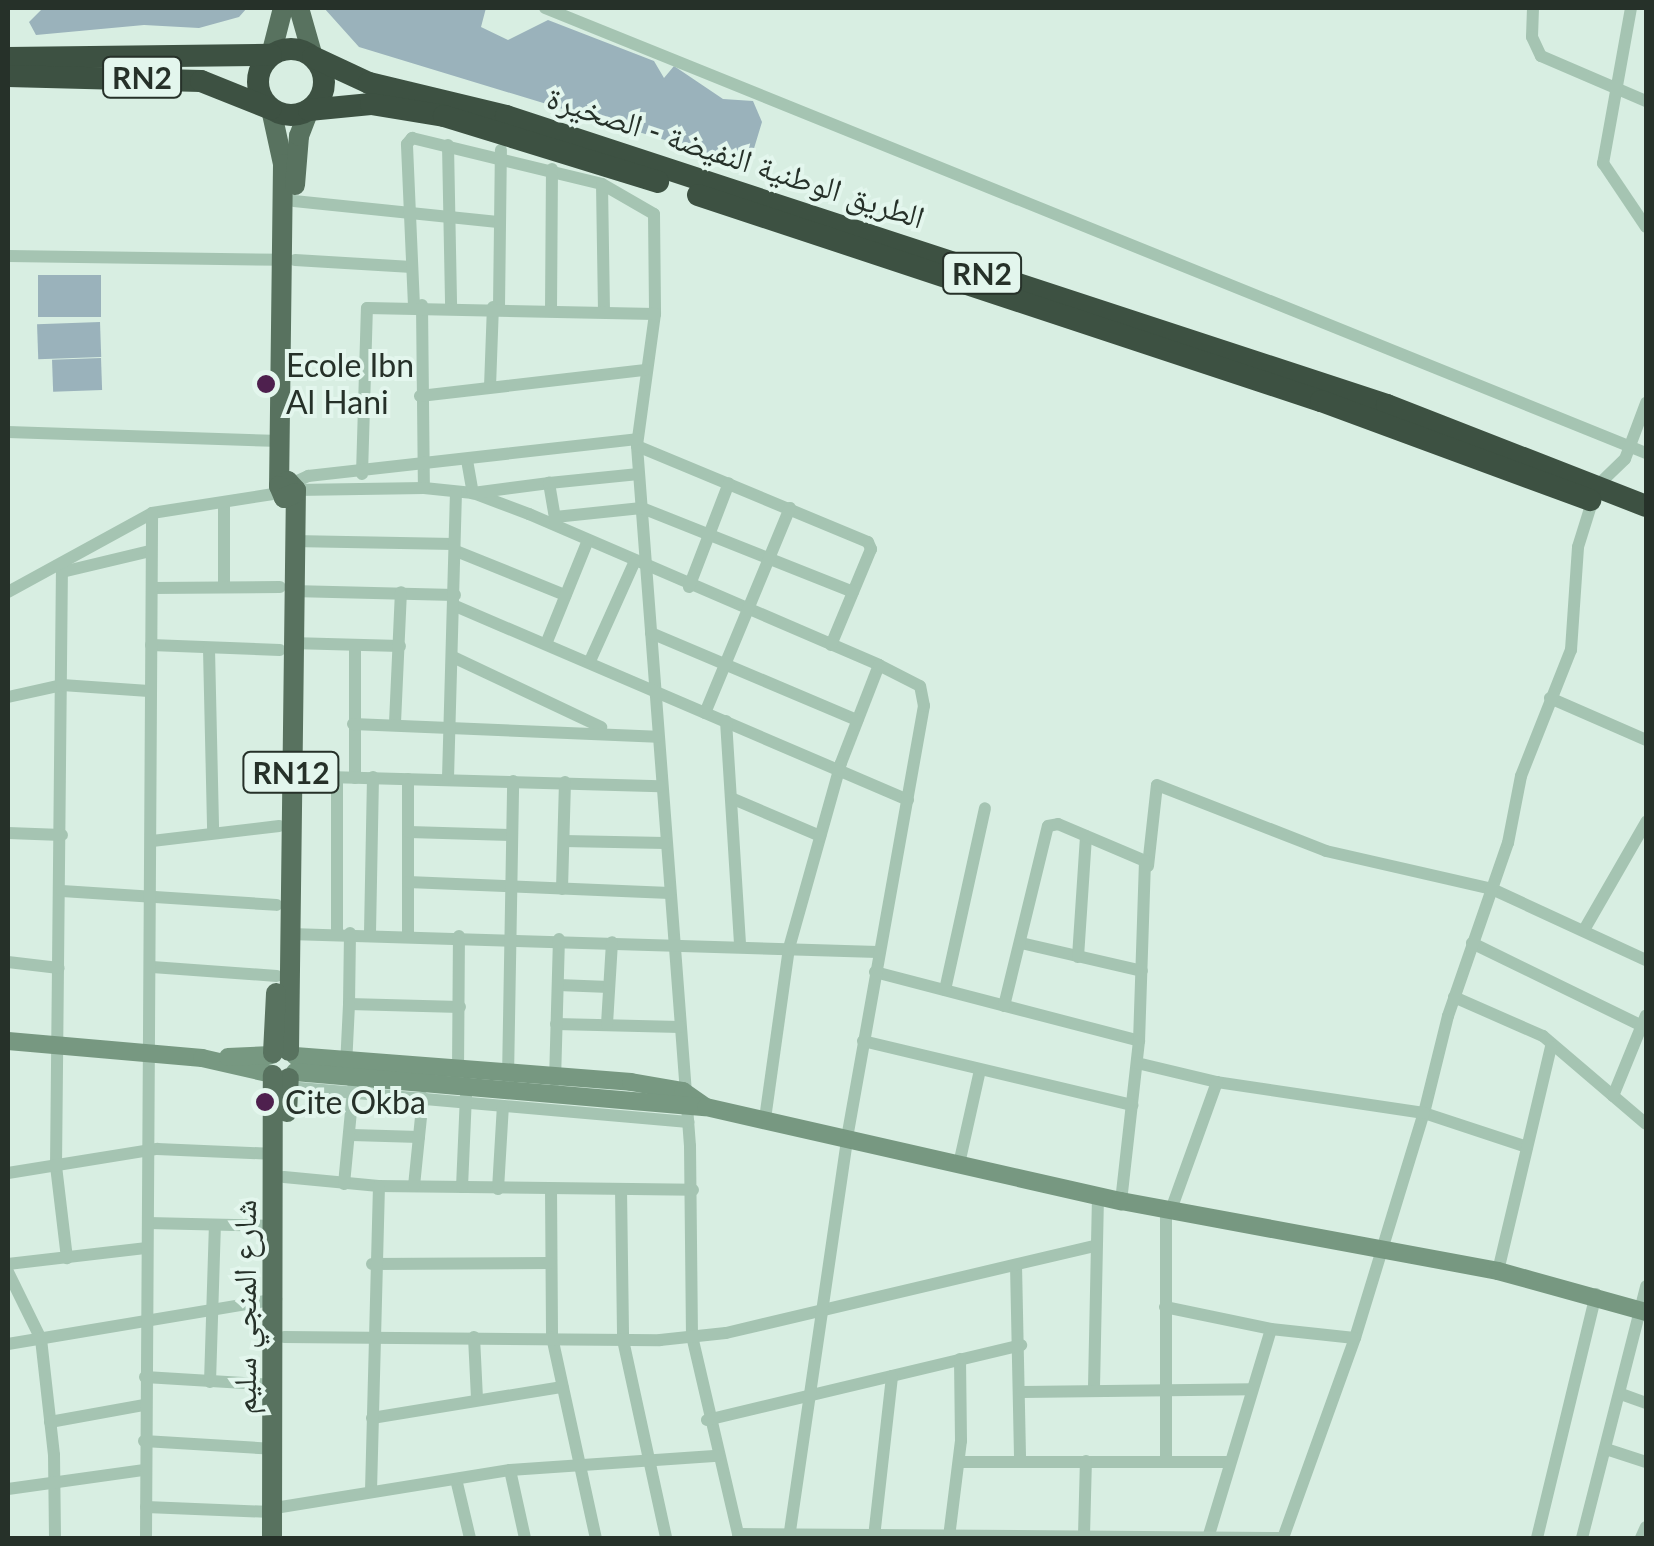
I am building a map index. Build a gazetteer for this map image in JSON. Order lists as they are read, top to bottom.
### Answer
{
  "streets": {
    "highway": ["RN2", "الطريق الوطنية النفيضة - الصخيرة"],
    "main road": ["RN12", "شارع المنجي سليم"]
  },
  "crossings": [
    ["RN2", "الطريق الوطنية النفيضة - الصخيرة"],
    ["RN2", "شارع المنجي سليم"],
    ["الطريق الوطنية النفيضة - الصخيرة", "شارع المنجي سليم"]
  ],
  "places": ["Ecole Ibn Al Hani", "Cite Okba"]
}
